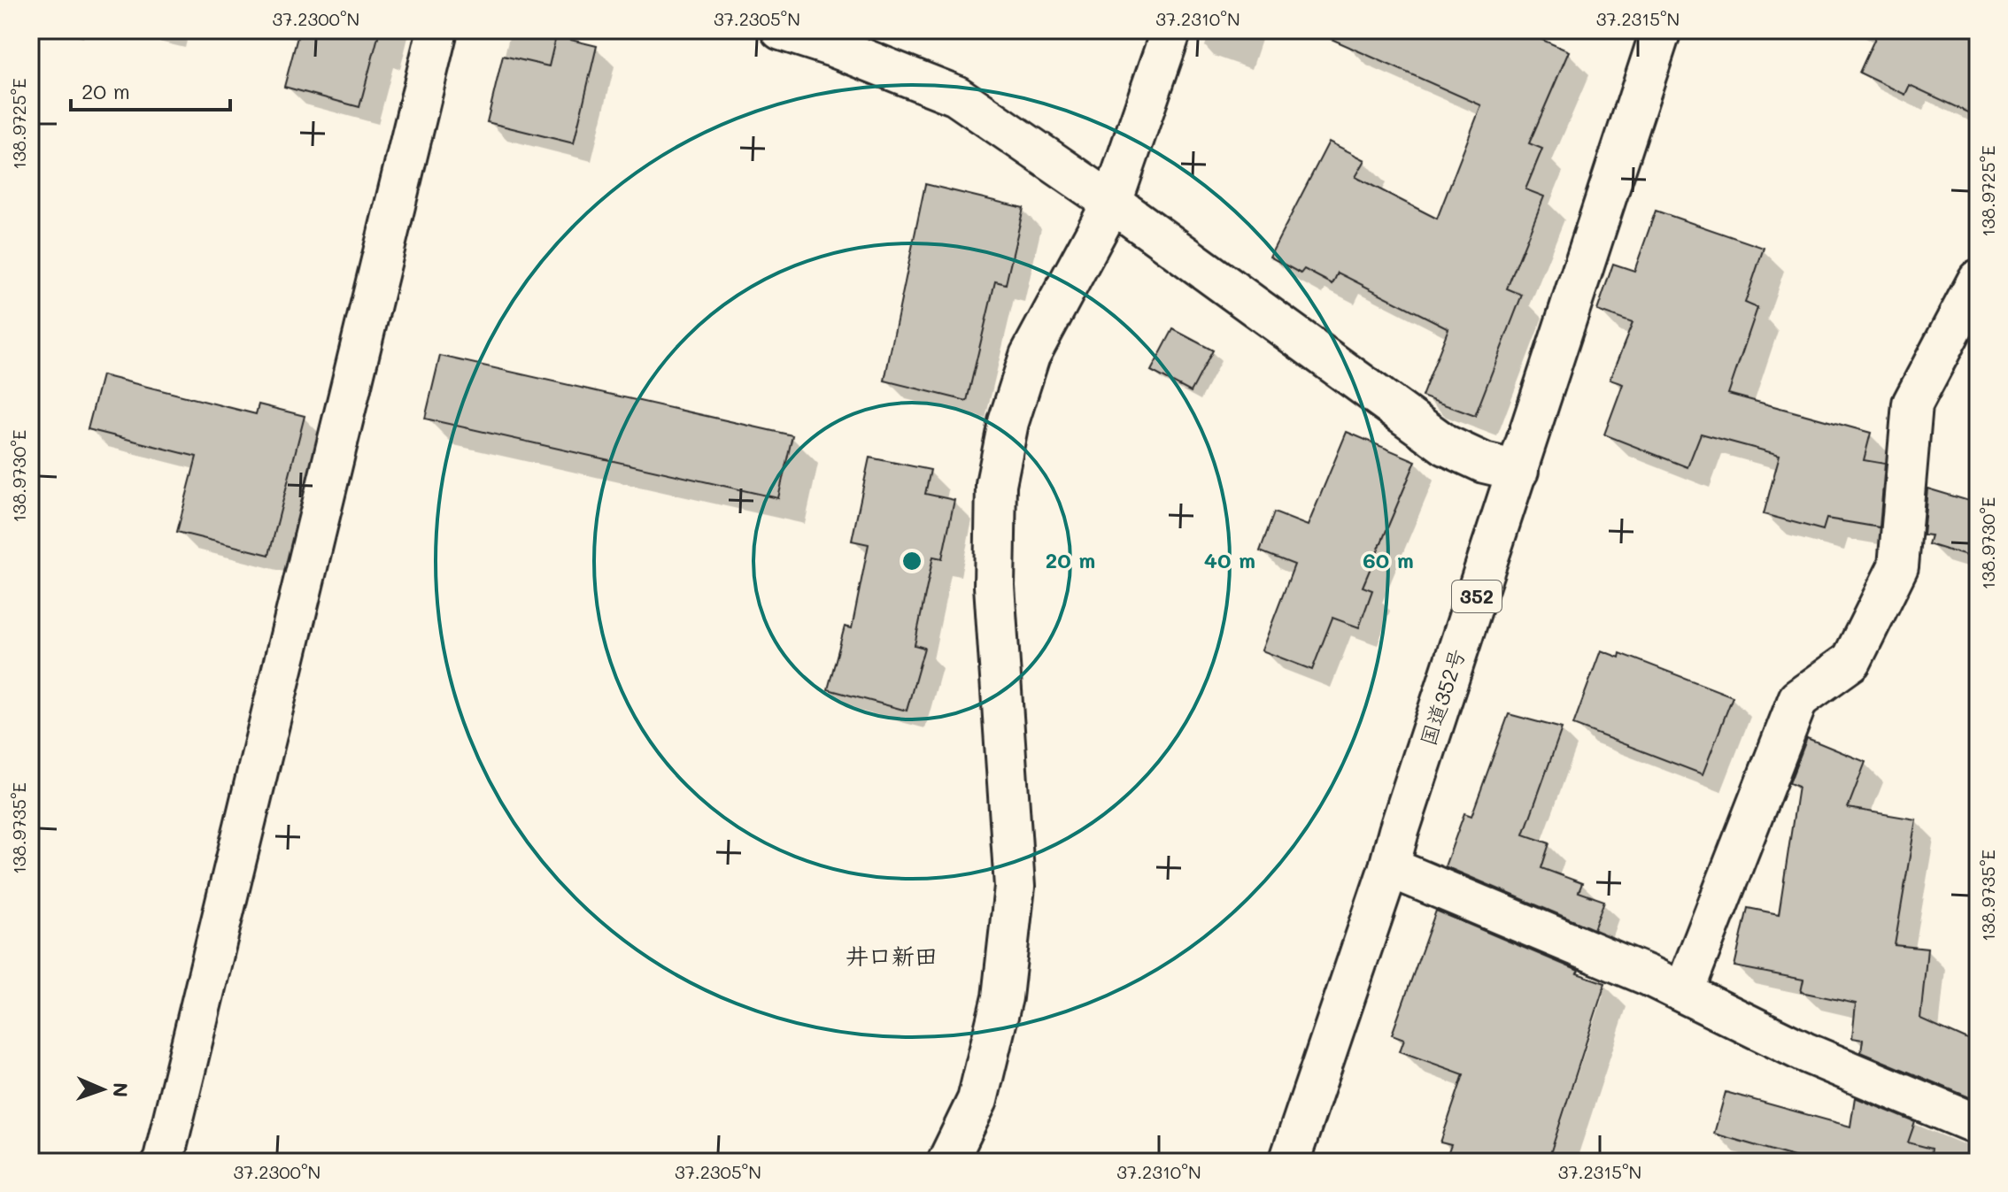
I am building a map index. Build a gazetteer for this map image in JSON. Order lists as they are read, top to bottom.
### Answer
{
  "streets": {
    "main road": ["352", "国道352号"]
  },
  "districts": ["井口新田"],
  "scale_bar": "20 m",
  "north": "right",
  "coordinates": [
    "37.2300°N",
    "37.2305°N",
    "37.2310°N",
    "37.2315°N",
    "138.9725°E",
    "138.9730°E",
    "138.9735°E"
  ],
  "rings": ["20 m", "40 m", "60 m"]
}
